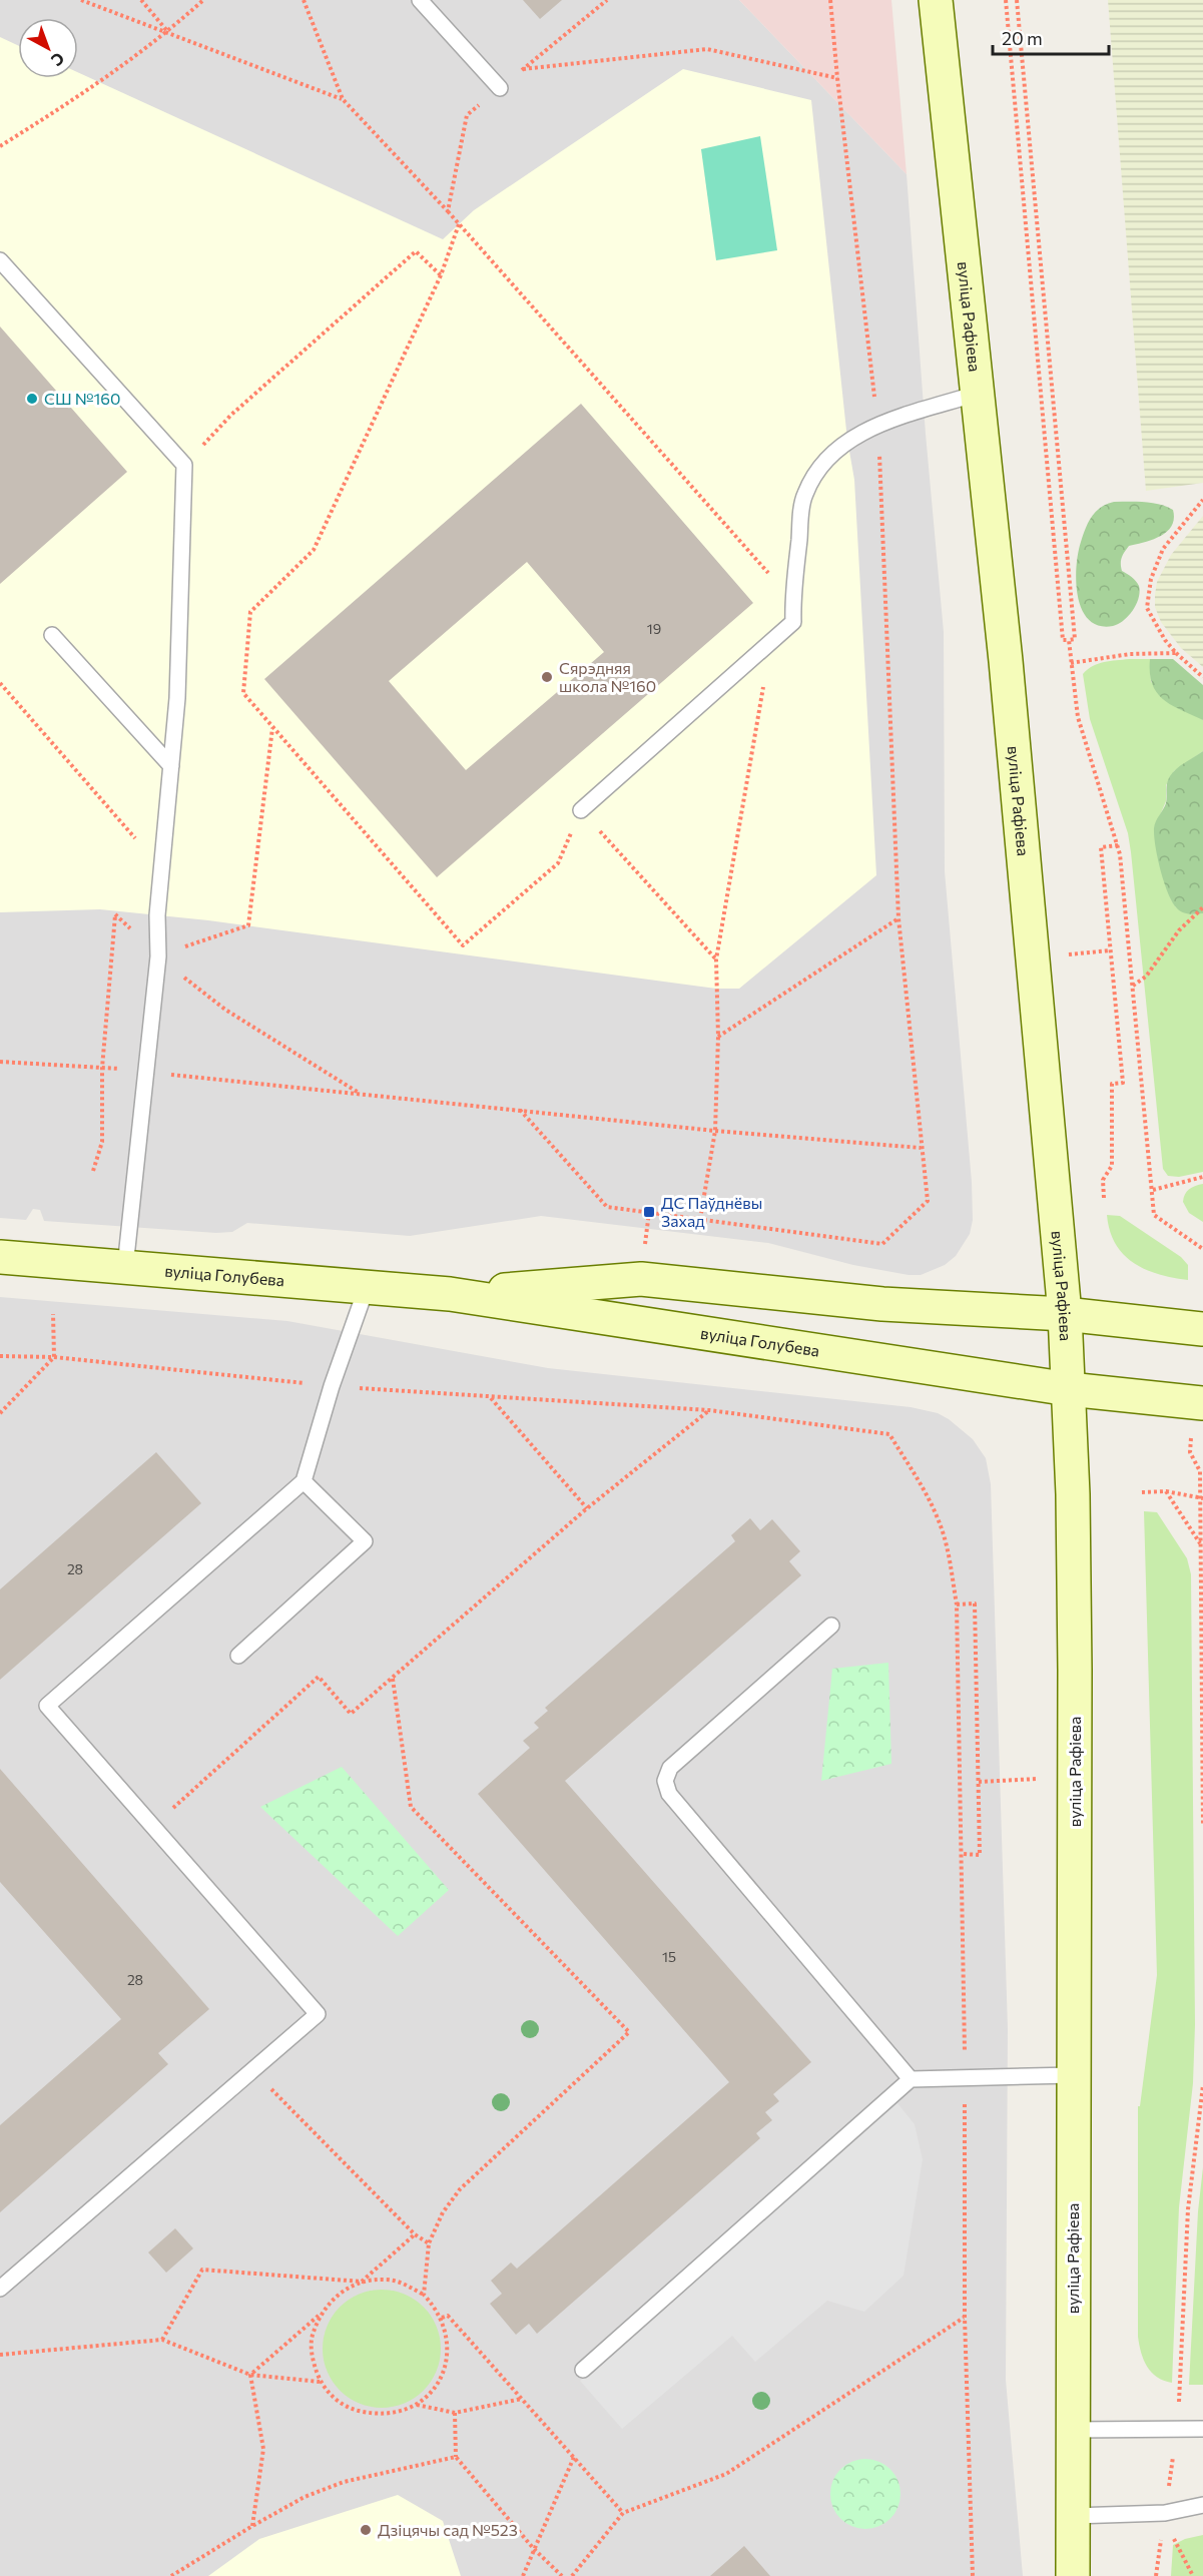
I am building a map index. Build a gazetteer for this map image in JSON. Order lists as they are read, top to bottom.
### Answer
{
  "streets": {
    "main road": ["вуліца Рафіева", "вуліца Голубева"]
  },
  "crossings": [
    ["вуліца Рафіева", "вуліца Голубева"]
  ],
  "places": {
    "other": ["СШ №160", "Сярэдняя школа №160", "Дзіцячы сад №523"],
    "transit": ["ДС Паўднёвы Захад"]
  },
  "house_numbers": [
    "19",
    "28",
    "15",
    "28"
  ],
  "scale_bar": "20 m",
  "north": "bottom right"
}
